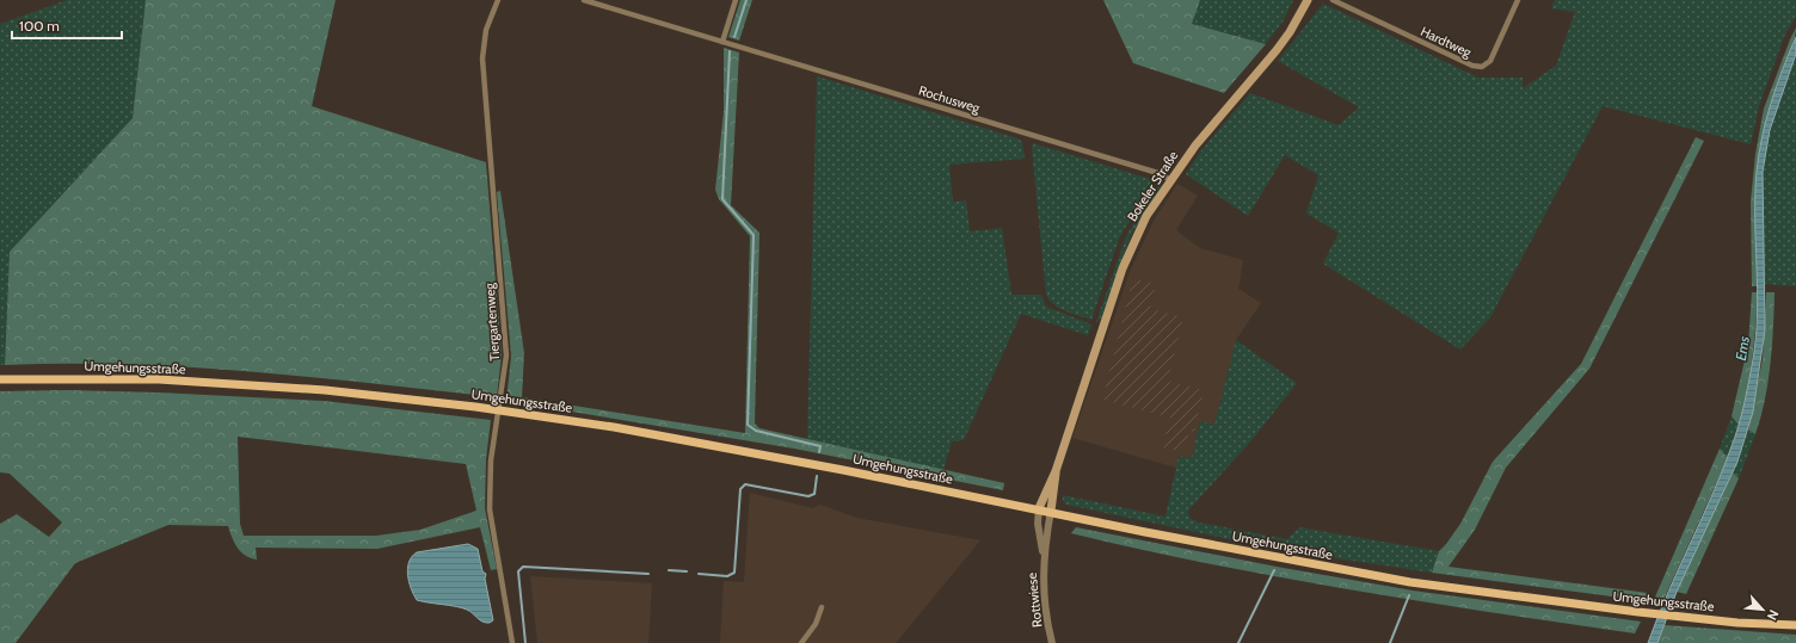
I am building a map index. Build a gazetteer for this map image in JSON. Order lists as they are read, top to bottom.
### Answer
{
  "streets": {
    "main road": ["Bokeler Straße", "Umgehungsstraße"],
    "street": [
      "Hardtweg",
      "Rochusweg",
      "Tiergartenweg",
      "Rottwiese"
    ]
  },
  "crossings": [
    ["Rochusweg", "Bokeler Straße"],
    ["Bokeler Straße", "Umgehungsstraße"],
    ["Bokeler Straße", "Rottwiese"],
    ["Umgehungsstraße", "Rottwiese"]
  ],
  "water": ["Ems"],
  "scale_bar": "100 m",
  "north": "bottom right"
}
